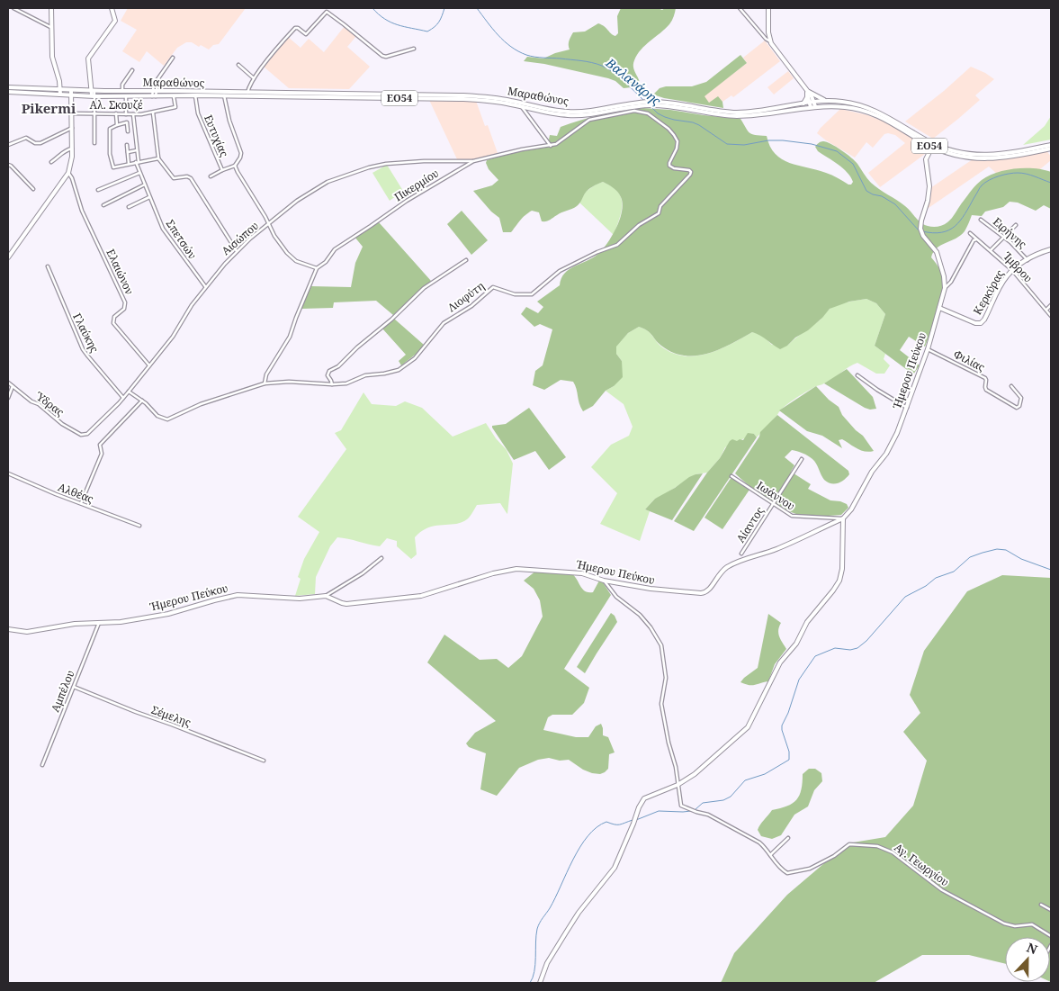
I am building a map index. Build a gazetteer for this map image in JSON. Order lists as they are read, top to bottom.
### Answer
{
  "streets": {
    "street": [
      "Μαραθώνος",
      "ΕΟ54",
      "Αλ. Σκουζέ",
      "Ευτυχίας",
      "Πικερμίου",
      "Ειρήνης",
      "Αισώπου",
      "Σπετσών",
      "Ίμβρου",
      "Ελαιώνον",
      "Κερκύρας",
      "Λιοφύτη",
      "Γλαύκης",
      "Φιλίας",
      "Ήμερου Πεύκου",
      "Ύδρας",
      "Αλθέας",
      "Ιωάννου",
      "Αίαντος",
      "Αμπέλου",
      "Σέμελης",
      "Αγ. Γεωργίου"
    ]
  },
  "crossings": [
    ["Μαραθώνος", "Αλ. Σκουζέ"],
    ["Μαραθώνος", "Ευτυχίας"],
    ["Μαραθώνος", "Ήμερου Πεύκου"],
    ["Αλ. Σκουζέ", "Σπετσών"],
    ["Πικερμίου", "Αισώπου"],
    ["Πικερμίου", "Λιοφύτη"],
    ["Ειρήνης", "Κερκύρας"],
    ["Αισώπου", "Σπετσών"],
    ["Αισώπου", "Ελαιώνον"],
    ["Αισώπου", "Γλαύκης"],
    ["Αισώπου", "Ύδρας"],
    ["Ίμβρου", "Κερκύρας"],
    ["Κερκύρας", "Ήμερου Πεύκου"],
    ["Φιλίας", "Ήμερου Πεύκου"],
    ["Ήμερου Πεύκου", "Ιωάννου"],
    ["Ήμερου Πεύκου", "Αμπέλου"],
    ["Ιωάννου", "Αίαντος"],
    ["Αμπέλου", "Σέμελης"]
  ],
  "districts": ["Pikermi"],
  "water": ["Βαλανάρης"],
  "north": "top"
}
